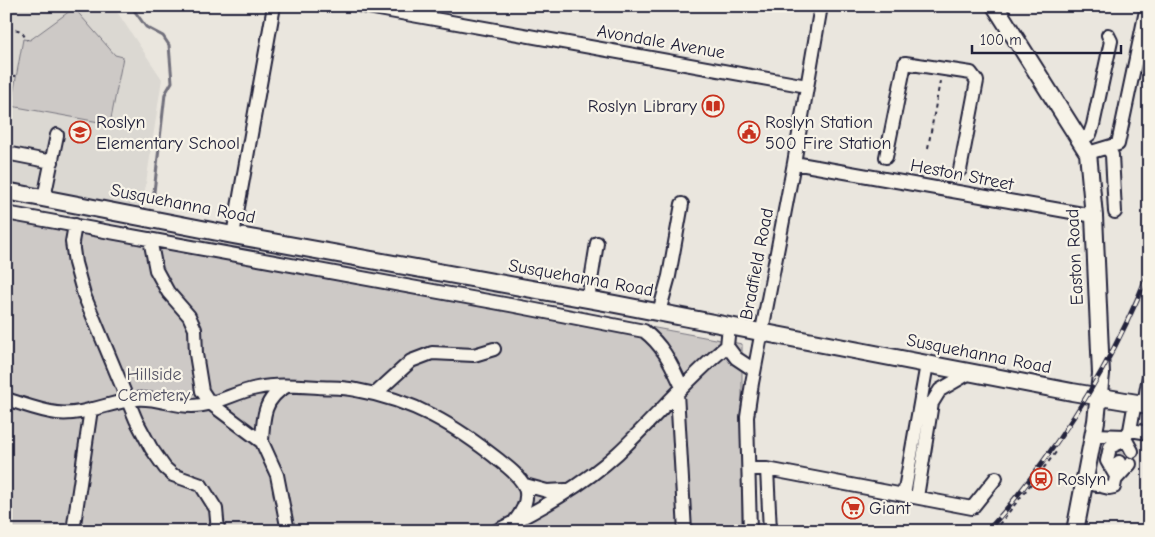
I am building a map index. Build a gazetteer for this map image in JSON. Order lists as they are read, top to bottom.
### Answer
{
  "streets": {
    "main road": ["Susquehanna Road", "Easton Road"],
    "street": ["Avondale Avenue", "Heston Street", "Bradfield Road"]
  },
  "crossings": [
    ["Avondale Avenue", "Bradfield Road"],
    ["Heston Street", "Easton Road"],
    ["Heston Street", "Bradfield Road"],
    ["Susquehanna Road", "Easton Road"],
    ["Susquehanna Road", "Bradfield Road"]
  ],
  "parks": ["Hillside Cemetery"],
  "places": {
    "library": ["Roslyn Library"],
    "school or university": ["Roslyn Elementary School"],
    "public building": ["Roslyn Station 500 Fire Station"],
    "station": ["Roslyn"],
    "supermarket": ["Giant"]
  },
  "scale_bar": "100 m"
}
